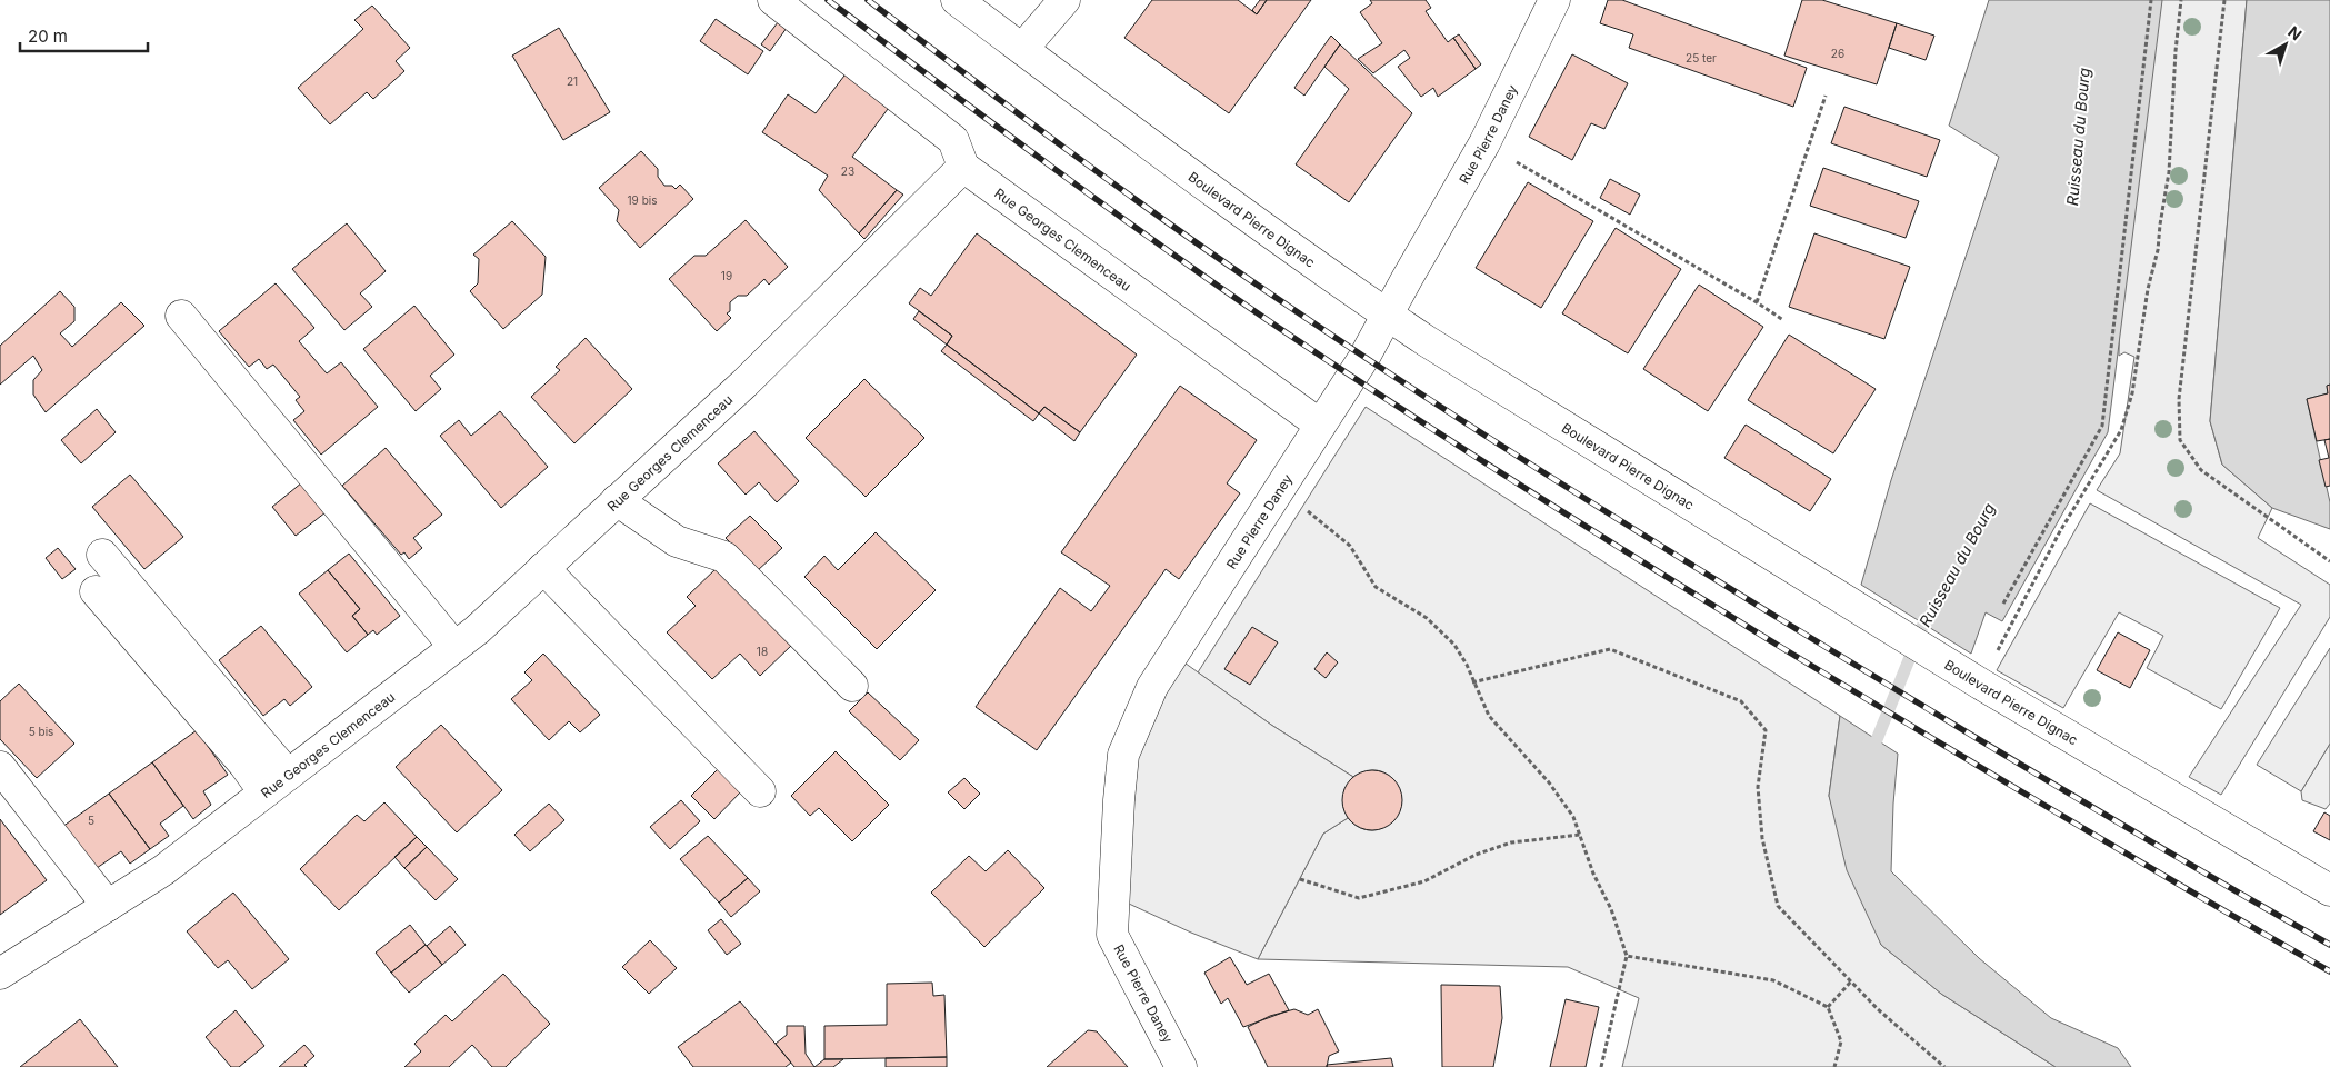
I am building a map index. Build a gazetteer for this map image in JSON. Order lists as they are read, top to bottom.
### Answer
{
  "streets": {
    "street": ["Rue Pierre Daney", "Boulevard Pierre Dignac", "Rue Georges Clemenceau"]
  },
  "crossings": [
    ["Rue Pierre Daney", "Boulevard Pierre Dignac"],
    ["Rue Pierre Daney", "Rue Georges Clemenceau"]
  ],
  "water": ["Ruisseau du Bourg"],
  "house_numbers": [
    "26",
    "25 ter",
    "21",
    "23",
    "19 bis",
    "19",
    "18",
    "5 bis",
    "5"
  ],
  "scale_bar": "20 m",
  "north": "top right"
}
